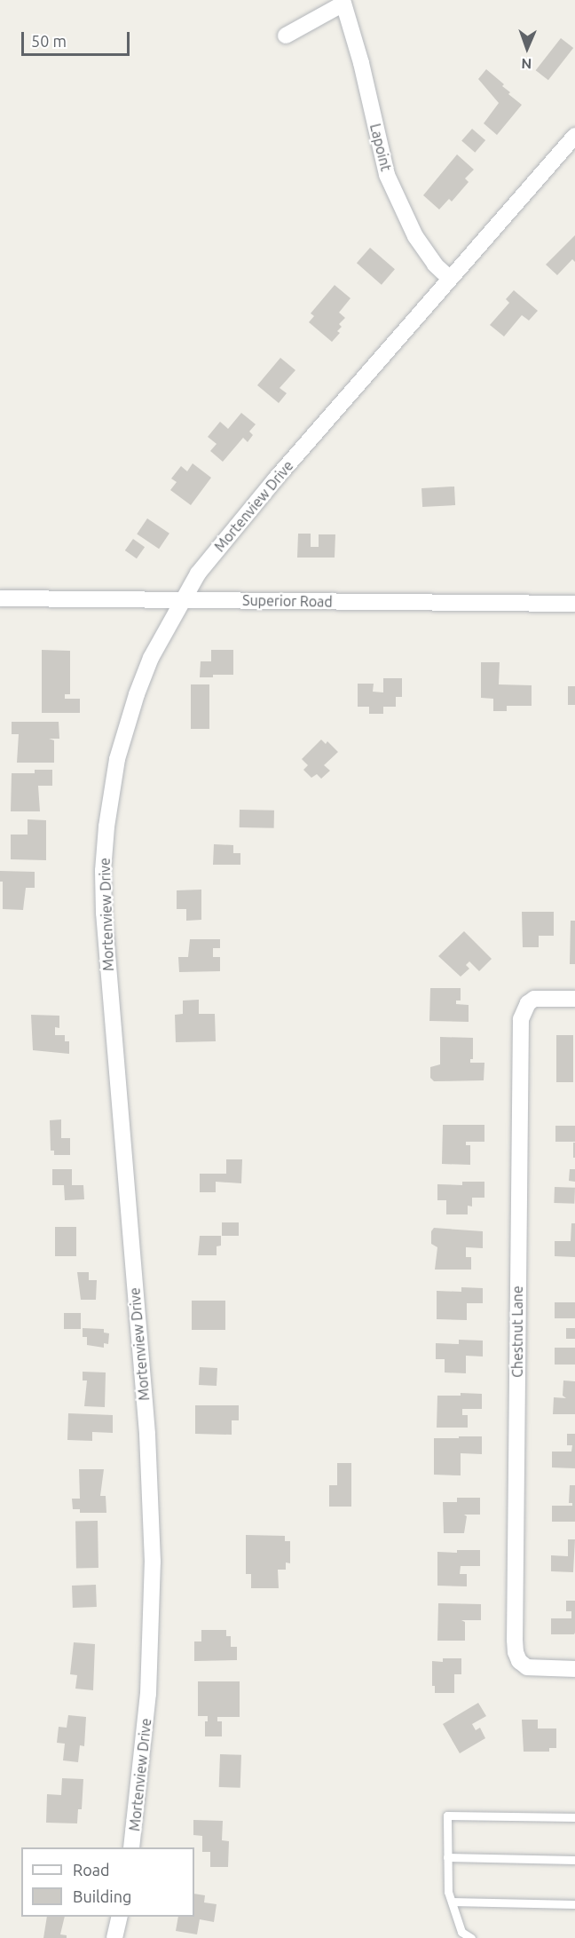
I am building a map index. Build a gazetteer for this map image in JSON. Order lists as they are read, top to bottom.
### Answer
{
  "streets": {
    "street": [
      "Lapoint",
      "Mortenview Drive",
      "Superior Road",
      "Chestnut Lane"
    ]
  },
  "crossings": [
    ["Lapoint", "Mortenview Drive"],
    ["Mortenview Drive", "Superior Road"]
  ],
  "legend": ["Road", "Building"],
  "scale_bar": "50 m",
  "north": "bottom"
}
